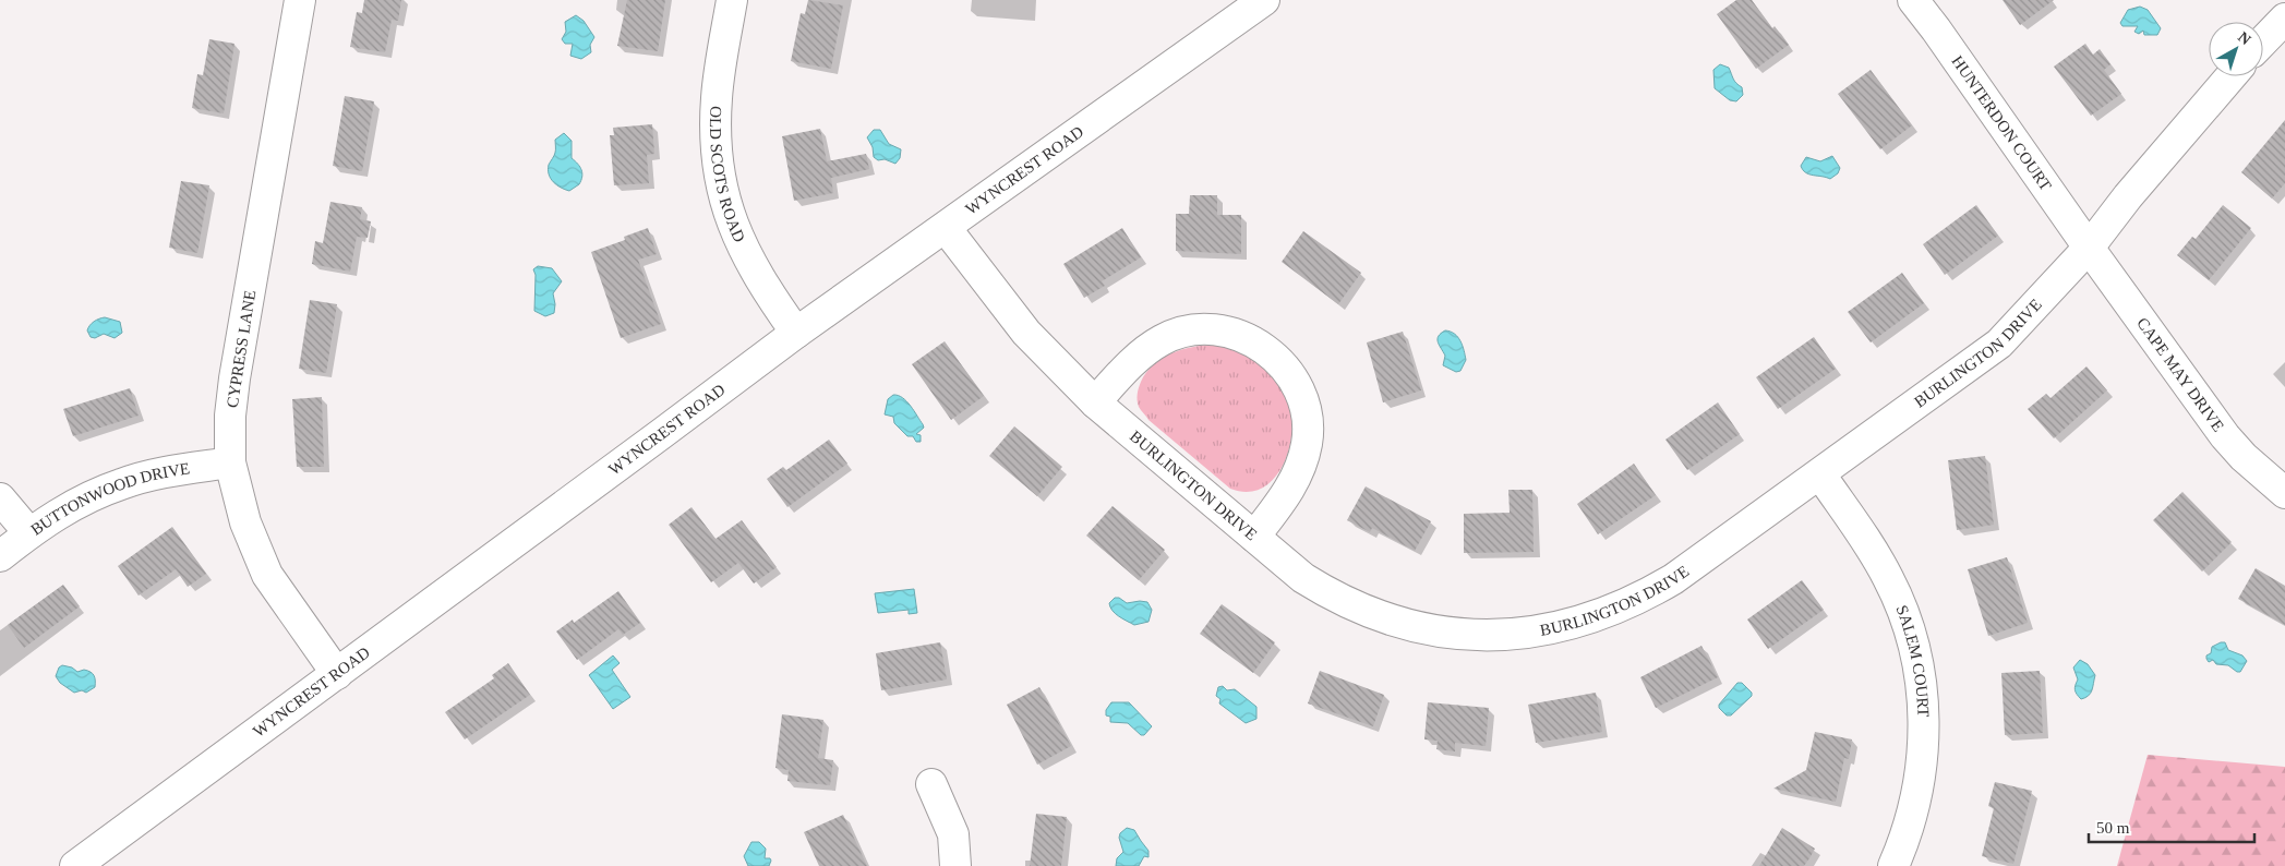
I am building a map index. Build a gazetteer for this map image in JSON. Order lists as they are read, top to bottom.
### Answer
{
  "streets": {
    "street": [
      "HUNTERDON COURT",
      "WYNCREST ROAD",
      "OLD SCOTS ROAD",
      "CYPRESS LANE",
      "BURLINGTON DRIVE",
      "CAPE MAY DRIVE",
      "BUTTONWOOD DRIVE",
      "SALEM COURT"
    ]
  },
  "crossings": [
    ["HUNTERDON COURT", "BURLINGTON DRIVE"],
    ["HUNTERDON COURT", "CAPE MAY DRIVE"],
    ["WYNCREST ROAD", "OLD SCOTS ROAD"],
    ["WYNCREST ROAD", "CYPRESS LANE"],
    ["WYNCREST ROAD", "BURLINGTON DRIVE"],
    ["CYPRESS LANE", "BUTTONWOOD DRIVE"],
    ["BURLINGTON DRIVE", "CAPE MAY DRIVE"],
    ["BURLINGTON DRIVE", "SALEM COURT"]
  ],
  "scale_bar": "50 m",
  "north": "top right"
}
